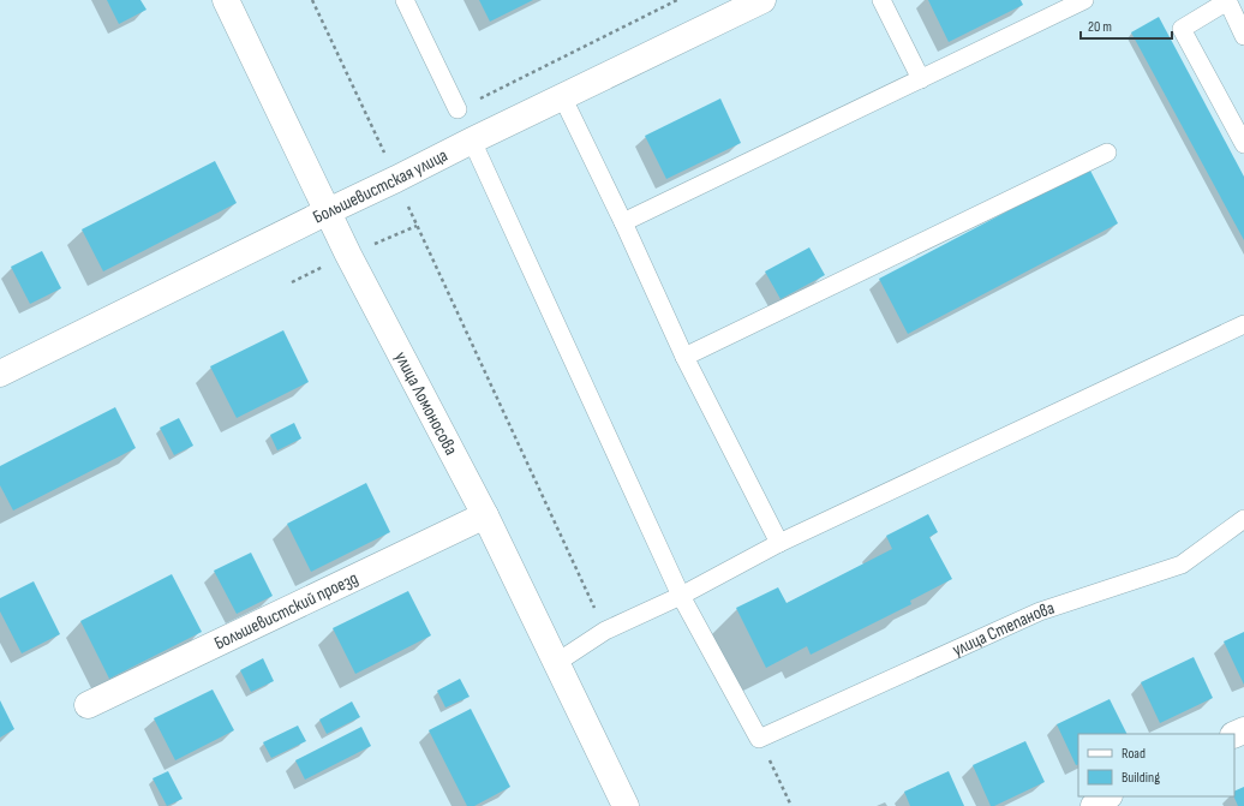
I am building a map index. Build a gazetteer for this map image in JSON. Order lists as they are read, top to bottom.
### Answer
{
  "streets": {
    "street": ["Большевистская улица", "улица Ломоносова", "Большевистский проезд"],
    "lane": ["улица Степанова"]
  },
  "crossings": [
    ["Большевистская улица", "улица Ломоносова"],
    ["улица Ломоносова", "Большевистский проезд"]
  ],
  "legend": ["Road", "Building"],
  "scale_bar": "20 m"
}
